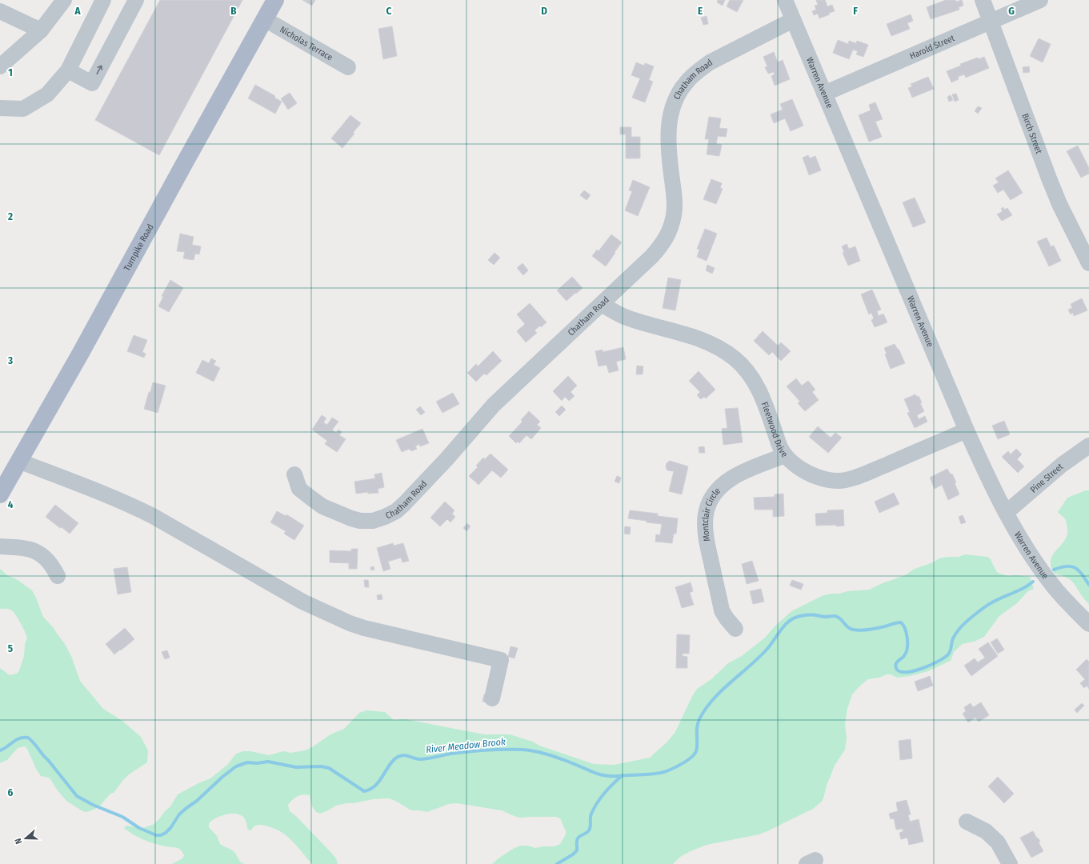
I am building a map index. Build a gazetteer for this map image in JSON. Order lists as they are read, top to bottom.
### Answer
{
  "streets": {
    "main road": ["Turnpike Road"],
    "street": [
      "Nicholas Terrace",
      "Harold Street",
      "Chatham Road",
      "Warren Avenue",
      "Birch Street",
      "Fleetwood Drive",
      "Pine Street",
      "Montclair Circle"
    ]
  },
  "crossings": [
    ["Nicholas Terrace", "Turnpike Road"],
    ["Harold Street", "Warren Avenue"],
    ["Harold Street", "Birch Street"],
    ["Chatham Road", "Warren Avenue"],
    ["Chatham Road", "Fleetwood Drive"],
    ["Warren Avenue", "Fleetwood Drive"],
    ["Warren Avenue", "Pine Street"],
    ["Fleetwood Drive", "Montclair Circle"]
  ],
  "water": ["River Meadow Brook"],
  "north": "left",
  "grid": {
    "columns": [
      "A",
      "B",
      "C",
      "D",
      "E",
      "F",
      "G"
    ],
    "rows": [
      "1",
      "2",
      "3",
      "4",
      "5",
      "6"
    ]
  }
}
